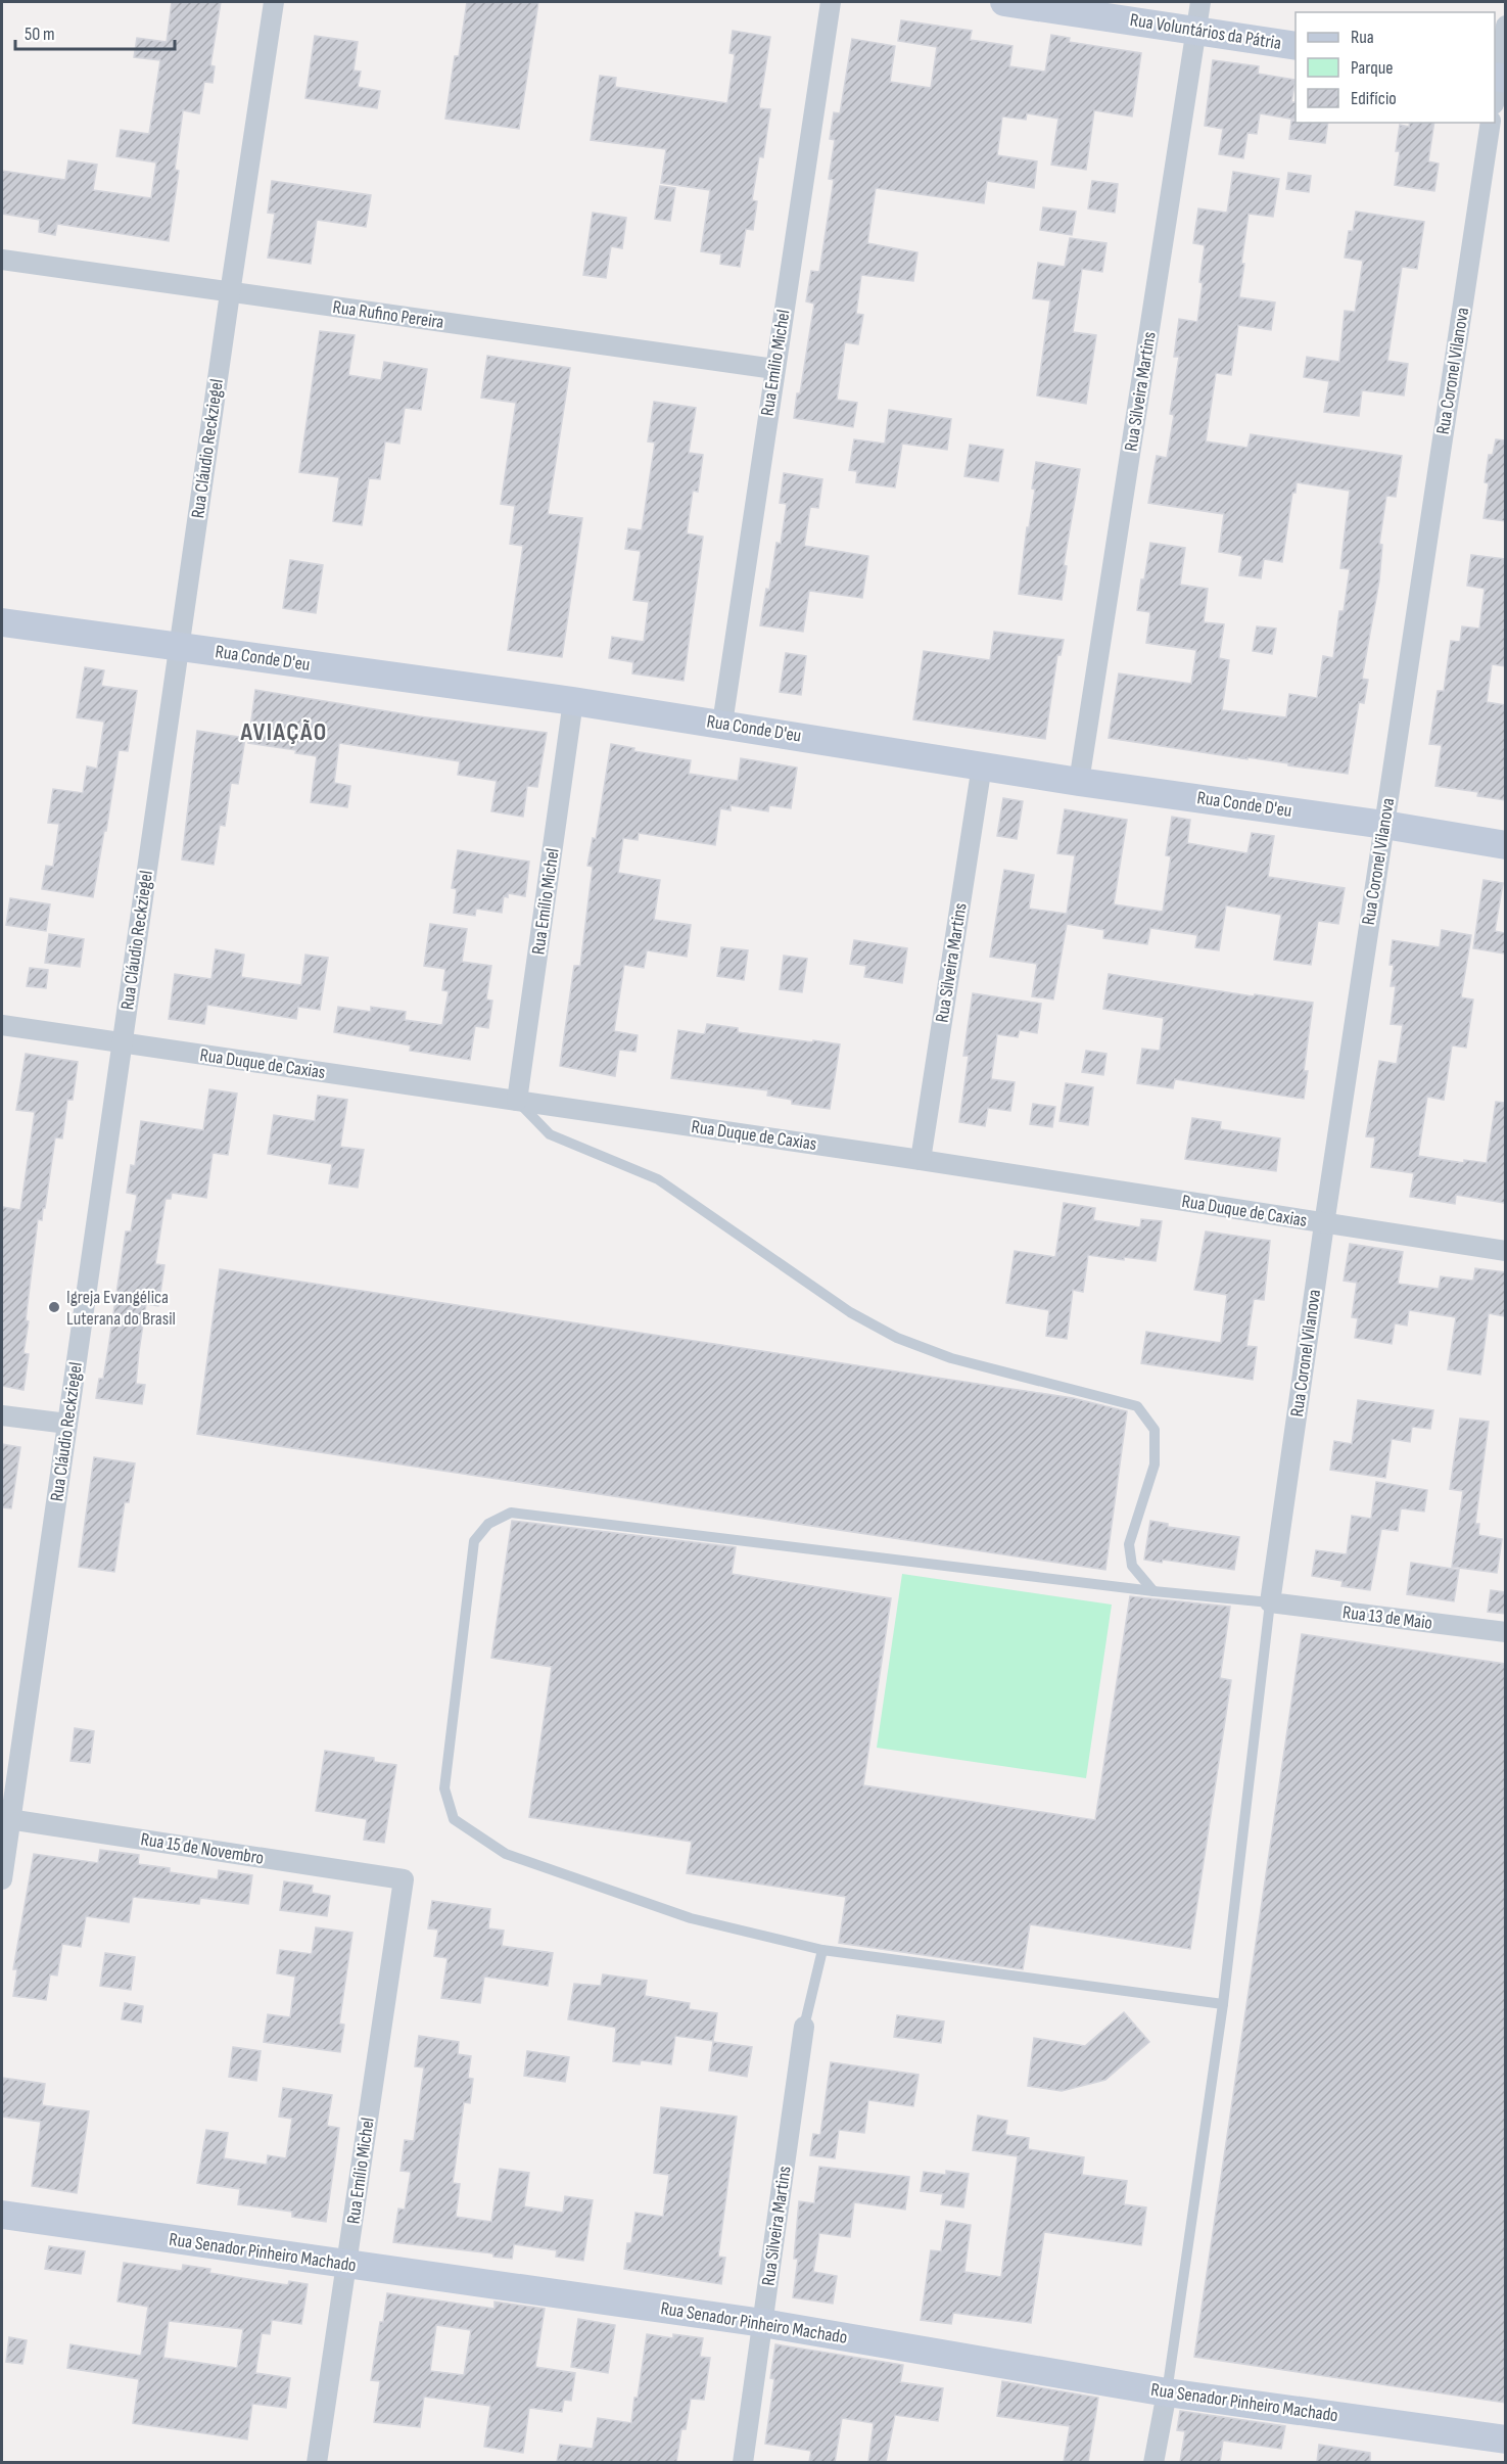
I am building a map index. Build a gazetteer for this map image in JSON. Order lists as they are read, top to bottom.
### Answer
{
  "streets": {
    "street": [
      "Rua Voluntários da Pátria",
      "Rua Rufino Pereira",
      "Rua Emílio Michel",
      "Rua Coronel Vilanova",
      "Rua Silveira Martins",
      "Rua Cláudio Reckziegel",
      "Rua Conde D'eu",
      "Rua Duque de Caxias",
      "Rua 13 de Maio",
      "Rua 15 de Novembro",
      "Rua Senador Pinheiro Machado"
    ]
  },
  "crossings": [
    ["Rua Voluntários da Pátria", "Rua Silveira Martins"],
    ["Rua Rufino Pereira", "Rua Emílio Michel"],
    ["Rua Rufino Pereira", "Rua Cláudio Reckziegel"],
    ["Rua Emílio Michel", "Rua Conde D'eu"],
    ["Rua Emílio Michel", "Rua Duque de Caxias"],
    ["Rua Emílio Michel", "Rua 15 de Novembro"],
    ["Rua Emílio Michel", "Rua Senador Pinheiro Machado"],
    ["Rua Coronel Vilanova", "Rua Conde D'eu"],
    ["Rua Coronel Vilanova", "Rua Duque de Caxias"],
    ["Rua Coronel Vilanova", "Rua 13 de Maio"],
    ["Rua Silveira Martins", "Rua Conde D'eu"],
    ["Rua Silveira Martins", "Rua Duque de Caxias"],
    ["Rua Silveira Martins", "Rua Senador Pinheiro Machado"],
    ["Rua Cláudio Reckziegel", "Rua Conde D'eu"],
    ["Rua Cláudio Reckziegel", "Rua Duque de Caxias"],
    ["Rua Cláudio Reckziegel", "Rua 15 de Novembro"]
  ],
  "districts": ["AVIAÇÃO"],
  "places": ["Igreja Evangélica Luterana do Brasil"],
  "legend": ["Rua", "Parque", "Edifício"],
  "scale_bar": "50 m"
}
